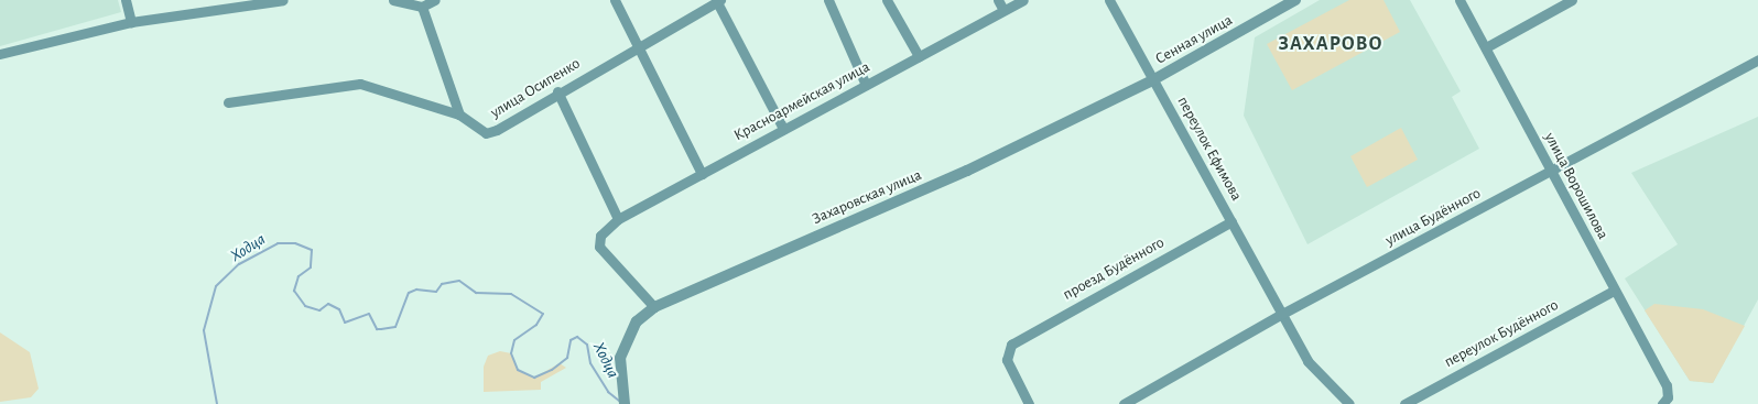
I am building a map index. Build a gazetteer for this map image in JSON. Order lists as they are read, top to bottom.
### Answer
{
  "streets": {
    "street": [
      "Сенная улица",
      "улица Осипенко",
      "Красноармейская улица",
      "переулок Ефимова",
      "улица Ворошилова",
      "Захаровская улица",
      "улица Будённого",
      "проезд Будённого",
      "переулок Будённого"
    ]
  },
  "crossings": [
    ["Сенная улица", "переулок Ефимова"],
    ["Сенная улица", "Захаровская улица"],
    ["Красноармейская улица", "Захаровская улица"],
    ["переулок Ефимова", "Захаровская улица"],
    ["переулок Ефимова", "улица Будённого"],
    ["переулок Ефимова", "проезд Будённого"],
    ["улица Ворошилова", "улица Будённого"],
    ["улица Ворошилова", "переулок Будённого"]
  ],
  "districts": ["ЗАХАРОВО"],
  "water": ["Ходца"]
}
